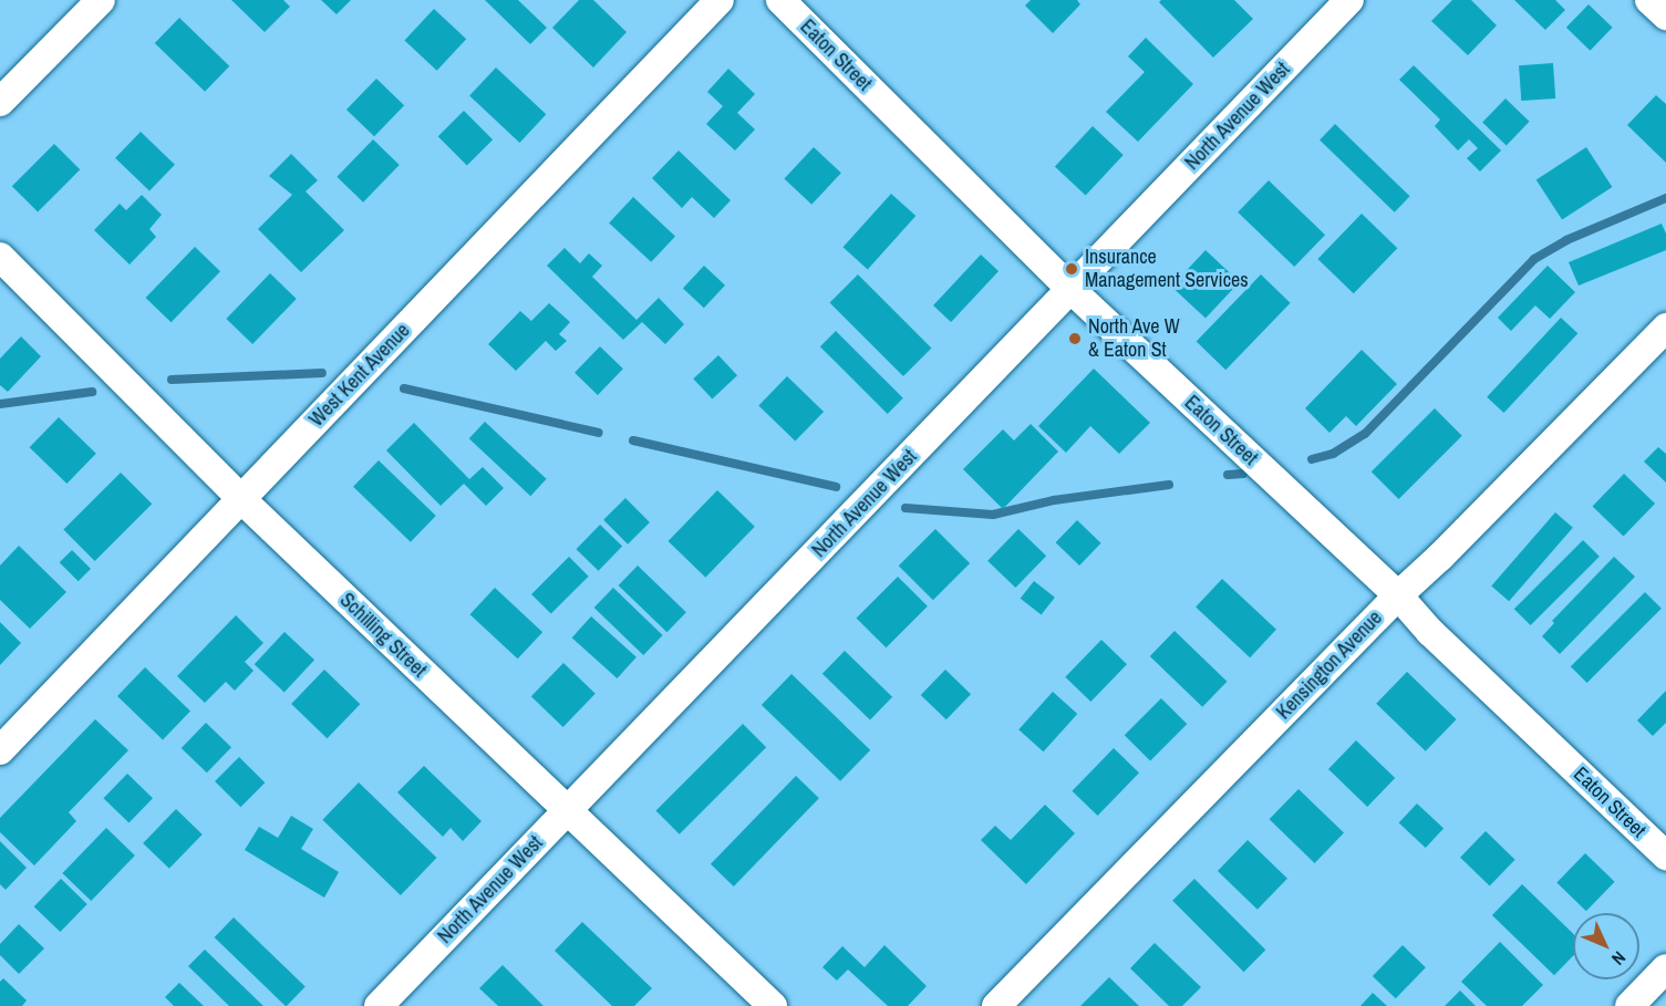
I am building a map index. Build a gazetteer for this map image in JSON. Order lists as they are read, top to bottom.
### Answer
{
  "streets": {
    "street": [
      "Eaton Street",
      "North Avenue West",
      "West Kent Avenue",
      "Schilling Street",
      "Kensington Avenue"
    ]
  },
  "crossings": [
    ["Eaton Street", "North Avenue West"],
    ["Eaton Street", "Kensington Avenue"],
    ["North Avenue West", "Schilling Street"],
    ["West Kent Avenue", "Schilling Street"]
  ],
  "places": ["Insurance Management Services", "North Ave W & Eaton St"],
  "north": "bottom right"
}
